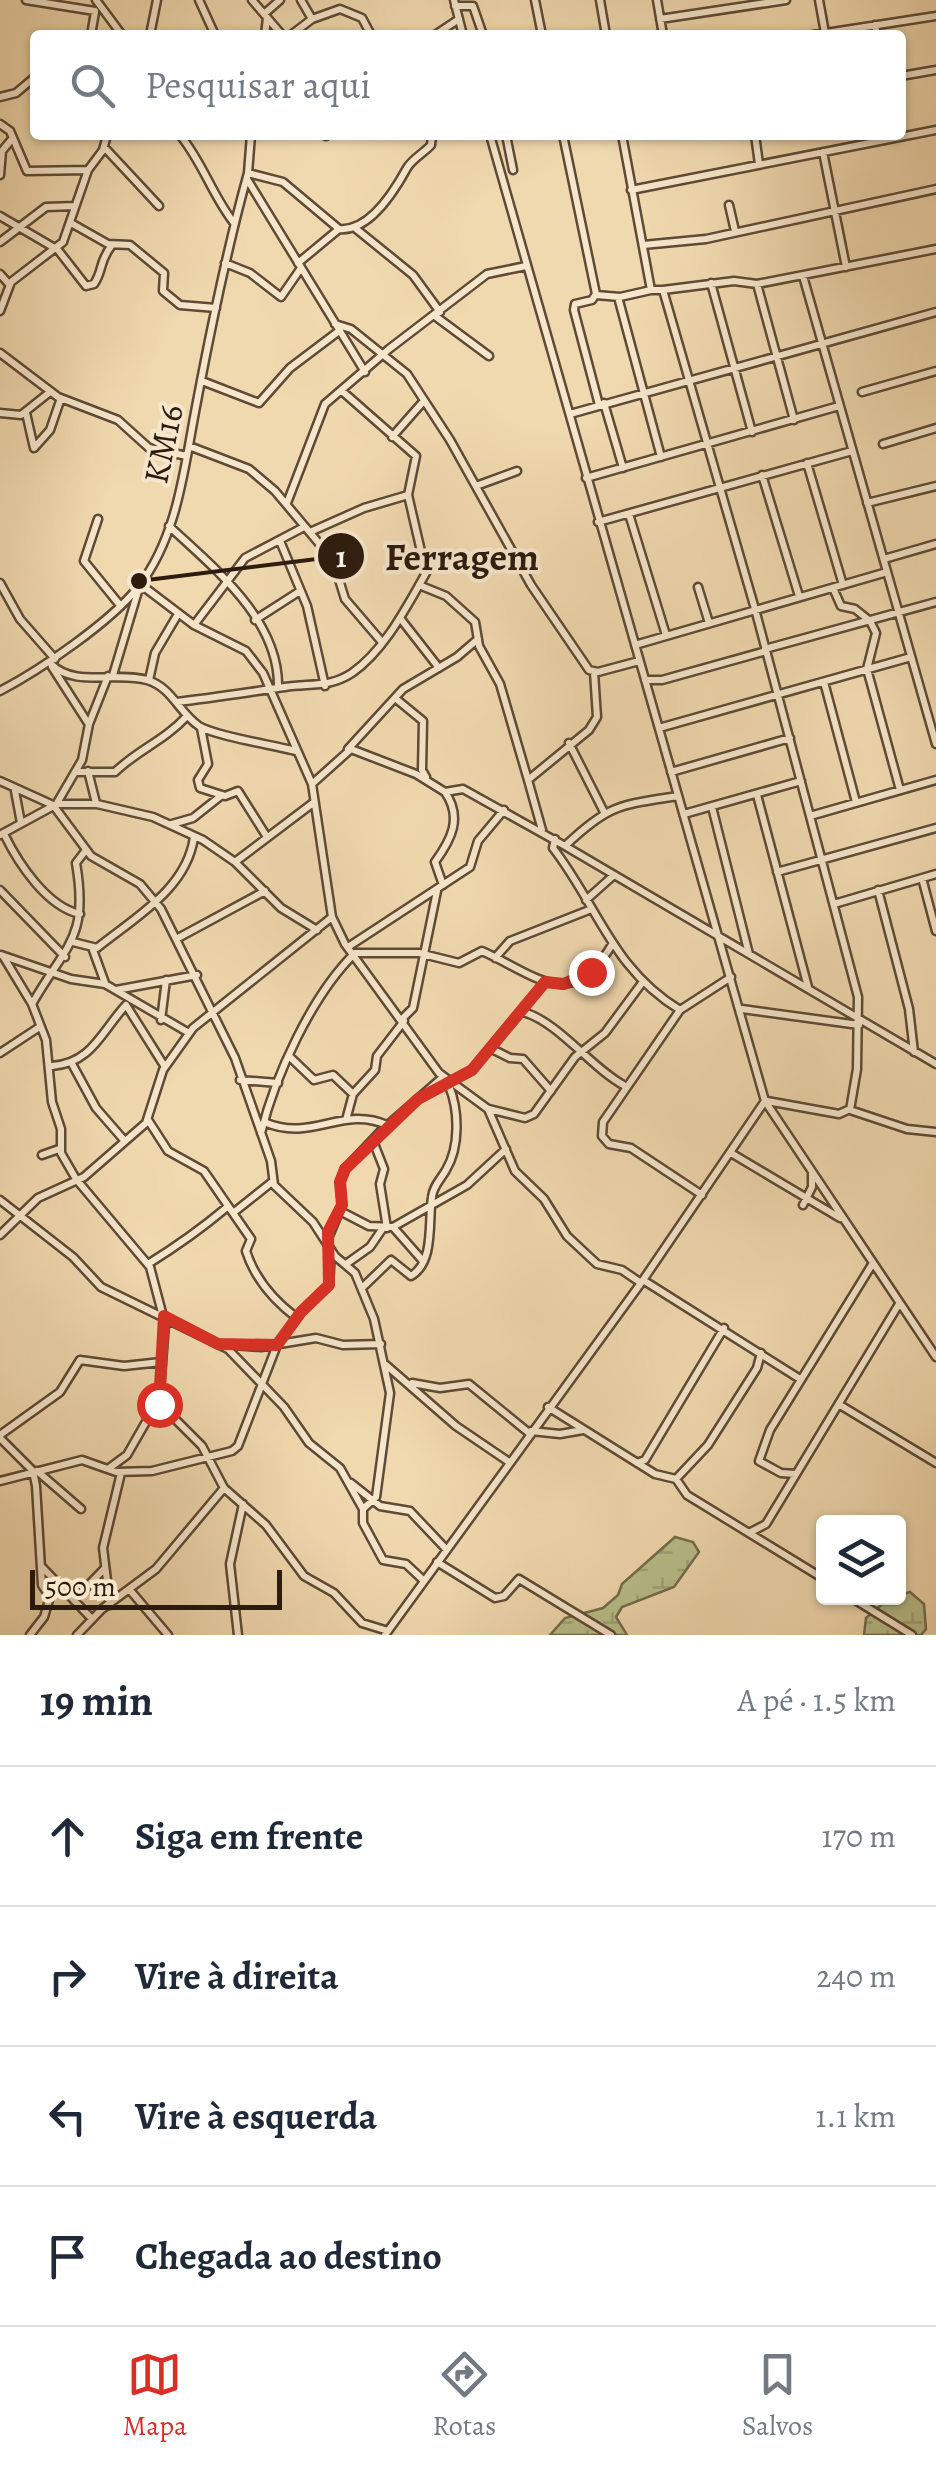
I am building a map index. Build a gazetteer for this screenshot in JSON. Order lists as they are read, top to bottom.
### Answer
{
  "streets": {
    "street": ["KM16"]
  },
  "places": ["Ferragem"],
  "scale_bar": "500 m",
  "page": {
    "search": "Pesquisar aqui",
    "scale": "500 m",
    "heading": ["19 min", "A pé · 1.5 km"],
    "list": [
      ["Siga em frente", "170 m"],
      ["Vire à direita", "240 m"],
      ["Vire à esquerda", "1.1 km"],
      "Chegada ao destino"
    ],
    "nav": ["Mapa", "Rotas", "Salvos"]
  }
}
